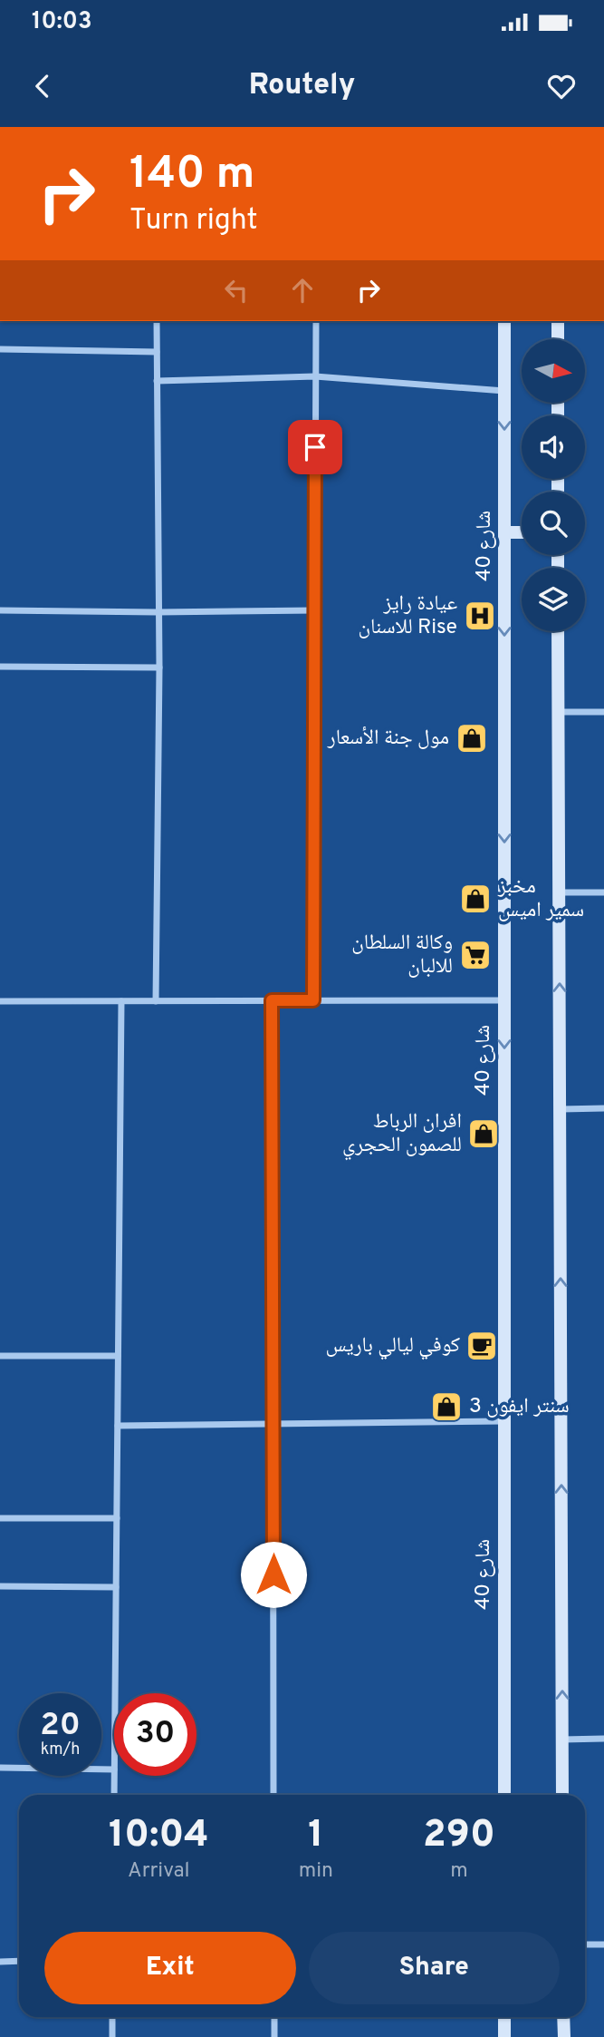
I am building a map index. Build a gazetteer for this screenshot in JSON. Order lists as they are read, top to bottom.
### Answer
{
  "streets": {
    "main road": ["شارع 40"]
  },
  "places": {
    "hospital": ["عيادة رايز للاسنان Rise"],
    "shop": [
      "مول جنة الأسعار",
      "مخبز سمير اميس",
      "افران الرباط للصمون الحجري",
      "سنتر ايفون 3"
    ],
    "supermarket": ["وكالة السلطان للالبان"],
    "cafe": ["كوفي ليالي باريس"]
  },
  "north": "right",
  "page": {
    "status": "10:03",
    "header": "Routely",
    "turn": ["140 m", "Turn right"],
    "speed": "20 km/h",
    "limit": "30",
    "eta": [
      "10:04",
      "Arrival",
      "1",
      "min",
      "290",
      "m"
    ],
    "buttons": ["Exit", "Share"]
  }
}
